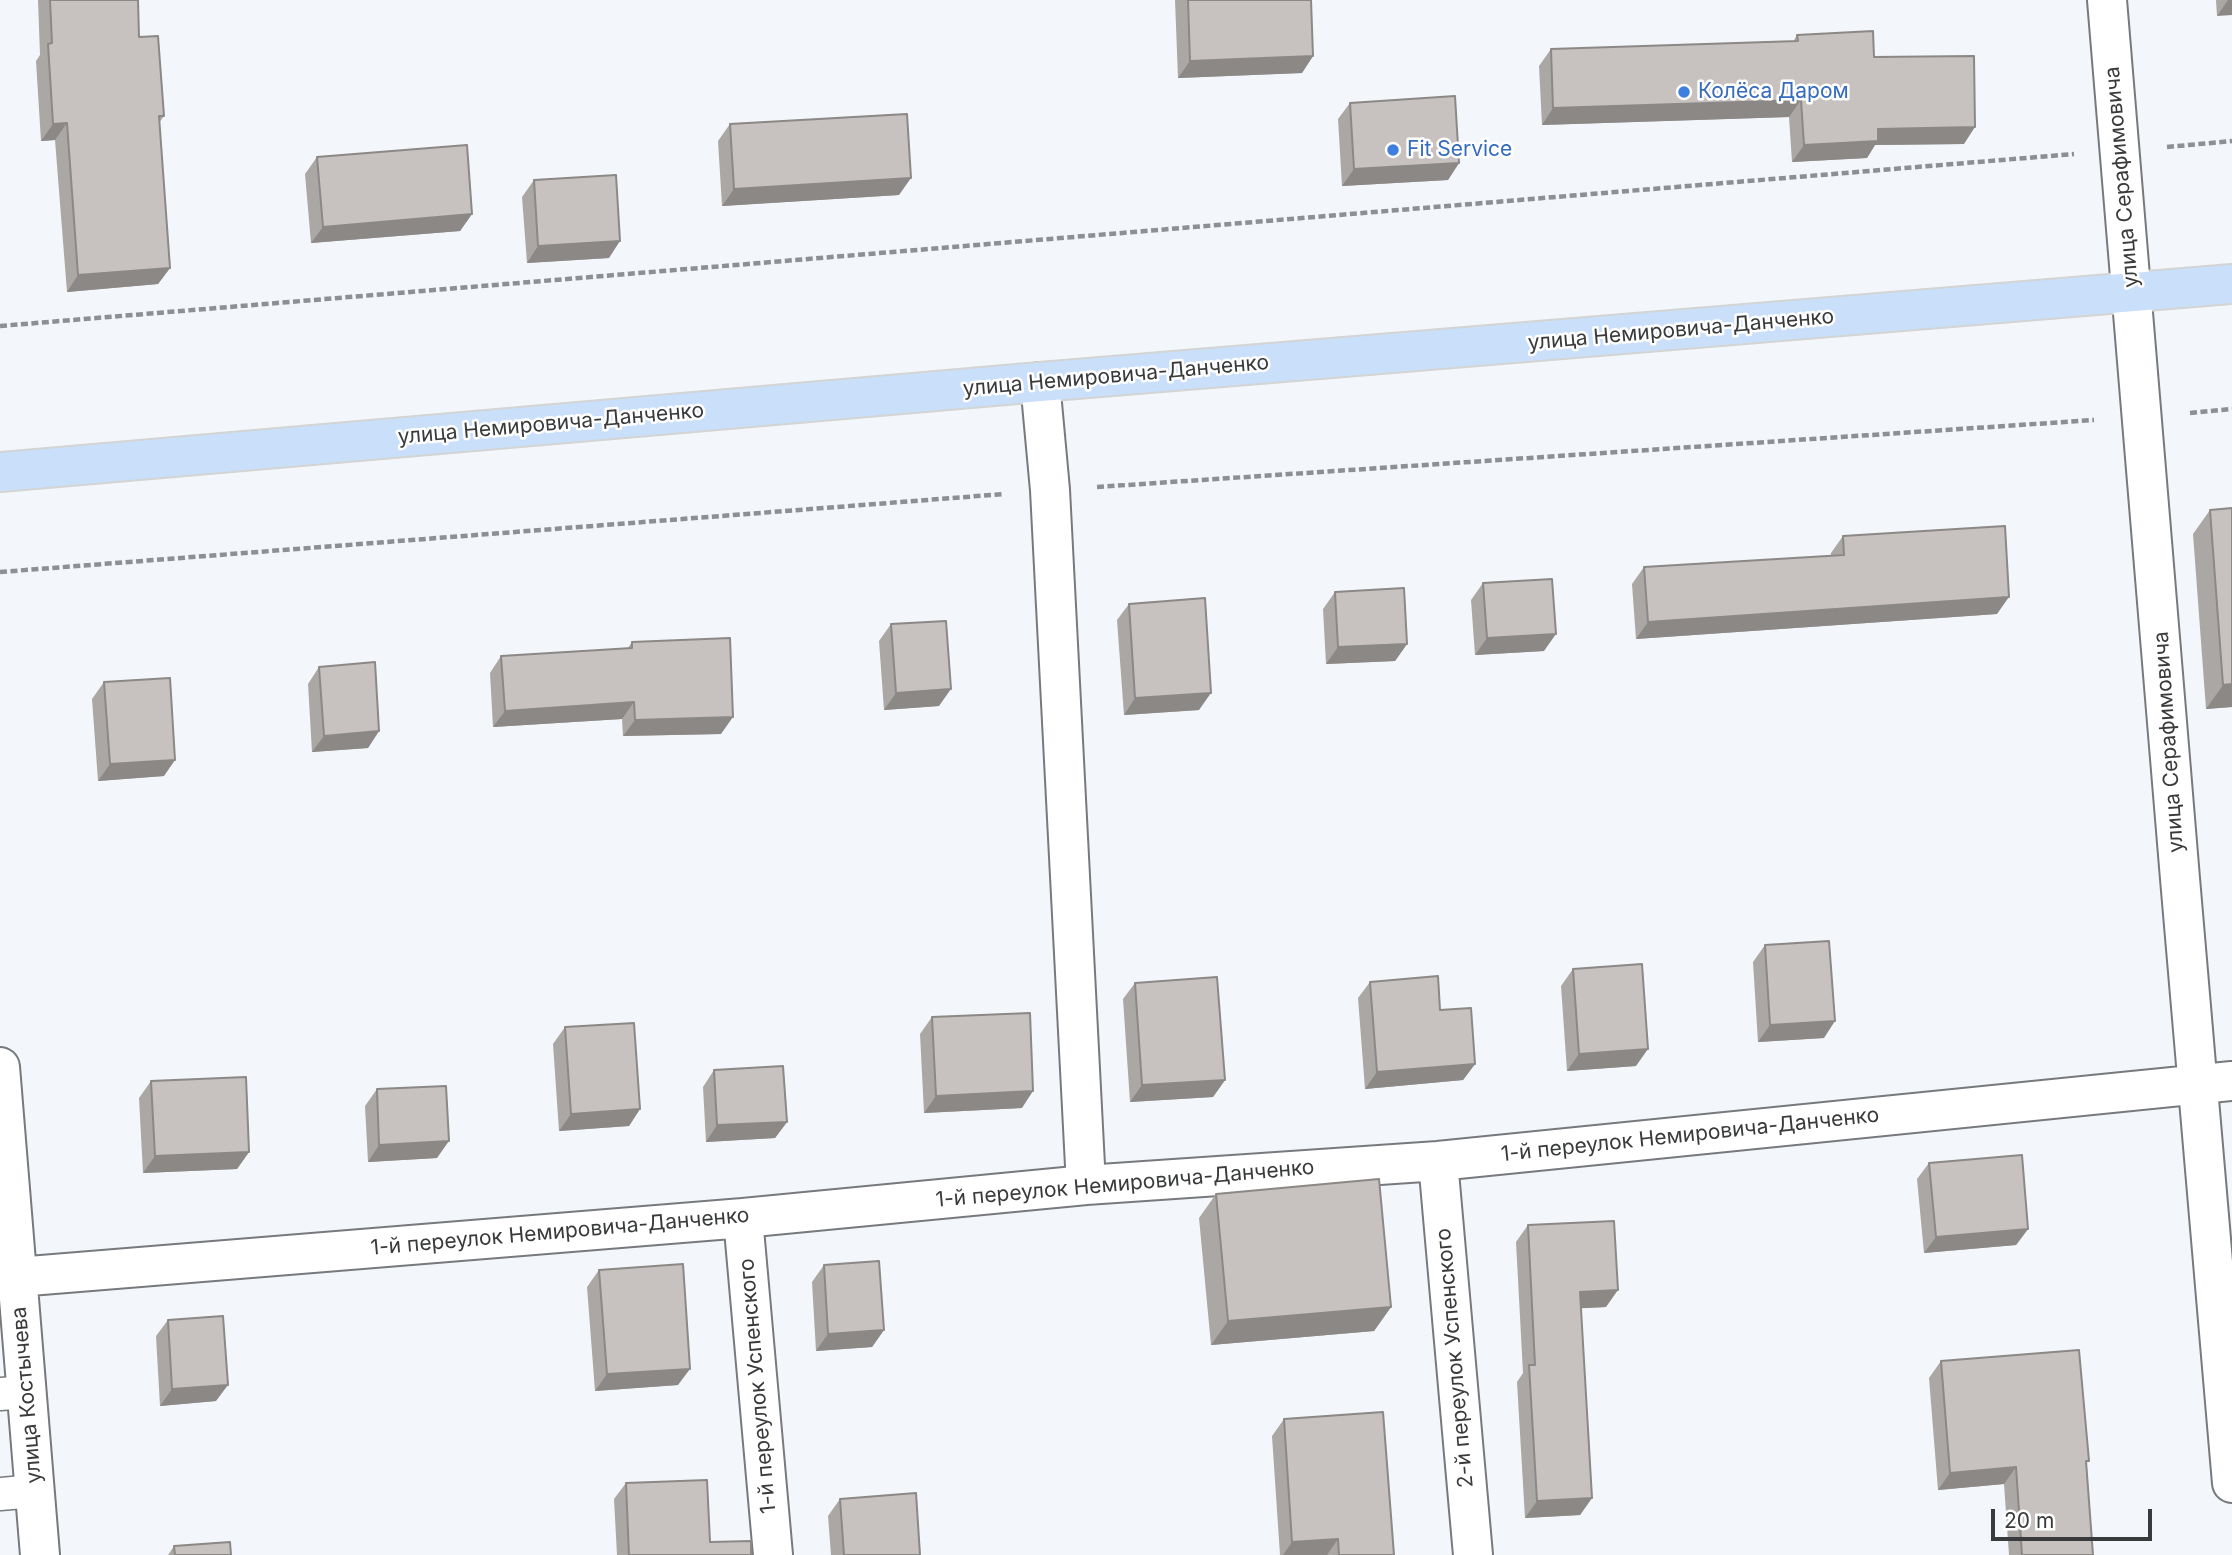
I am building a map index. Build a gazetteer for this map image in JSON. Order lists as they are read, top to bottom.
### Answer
{
  "streets": {
    "main road": ["улица Немировича-Данченко"],
    "street": [
      "улица Серафимовича",
      "1-й переулок Немировича-Данченко",
      "2-й переулок Успенского",
      "1-й переулок Успенского",
      "улица Костычева"
    ]
  },
  "crossings": [
    ["улица Серафимовича", "улица Немировича-Данченко"],
    ["улица Серафимовича", "1-й переулок Немировича-Данченко"],
    ["1-й переулок Немировича-Данченко", "2-й переулок Успенского"],
    ["1-й переулок Немировича-Данченко", "1-й переулок Успенского"],
    ["1-й переулок Немировича-Данченко", "улица Костычева"]
  ],
  "places": ["Колёса Даром", "Fit Service"],
  "scale_bar": "20 m"
}
